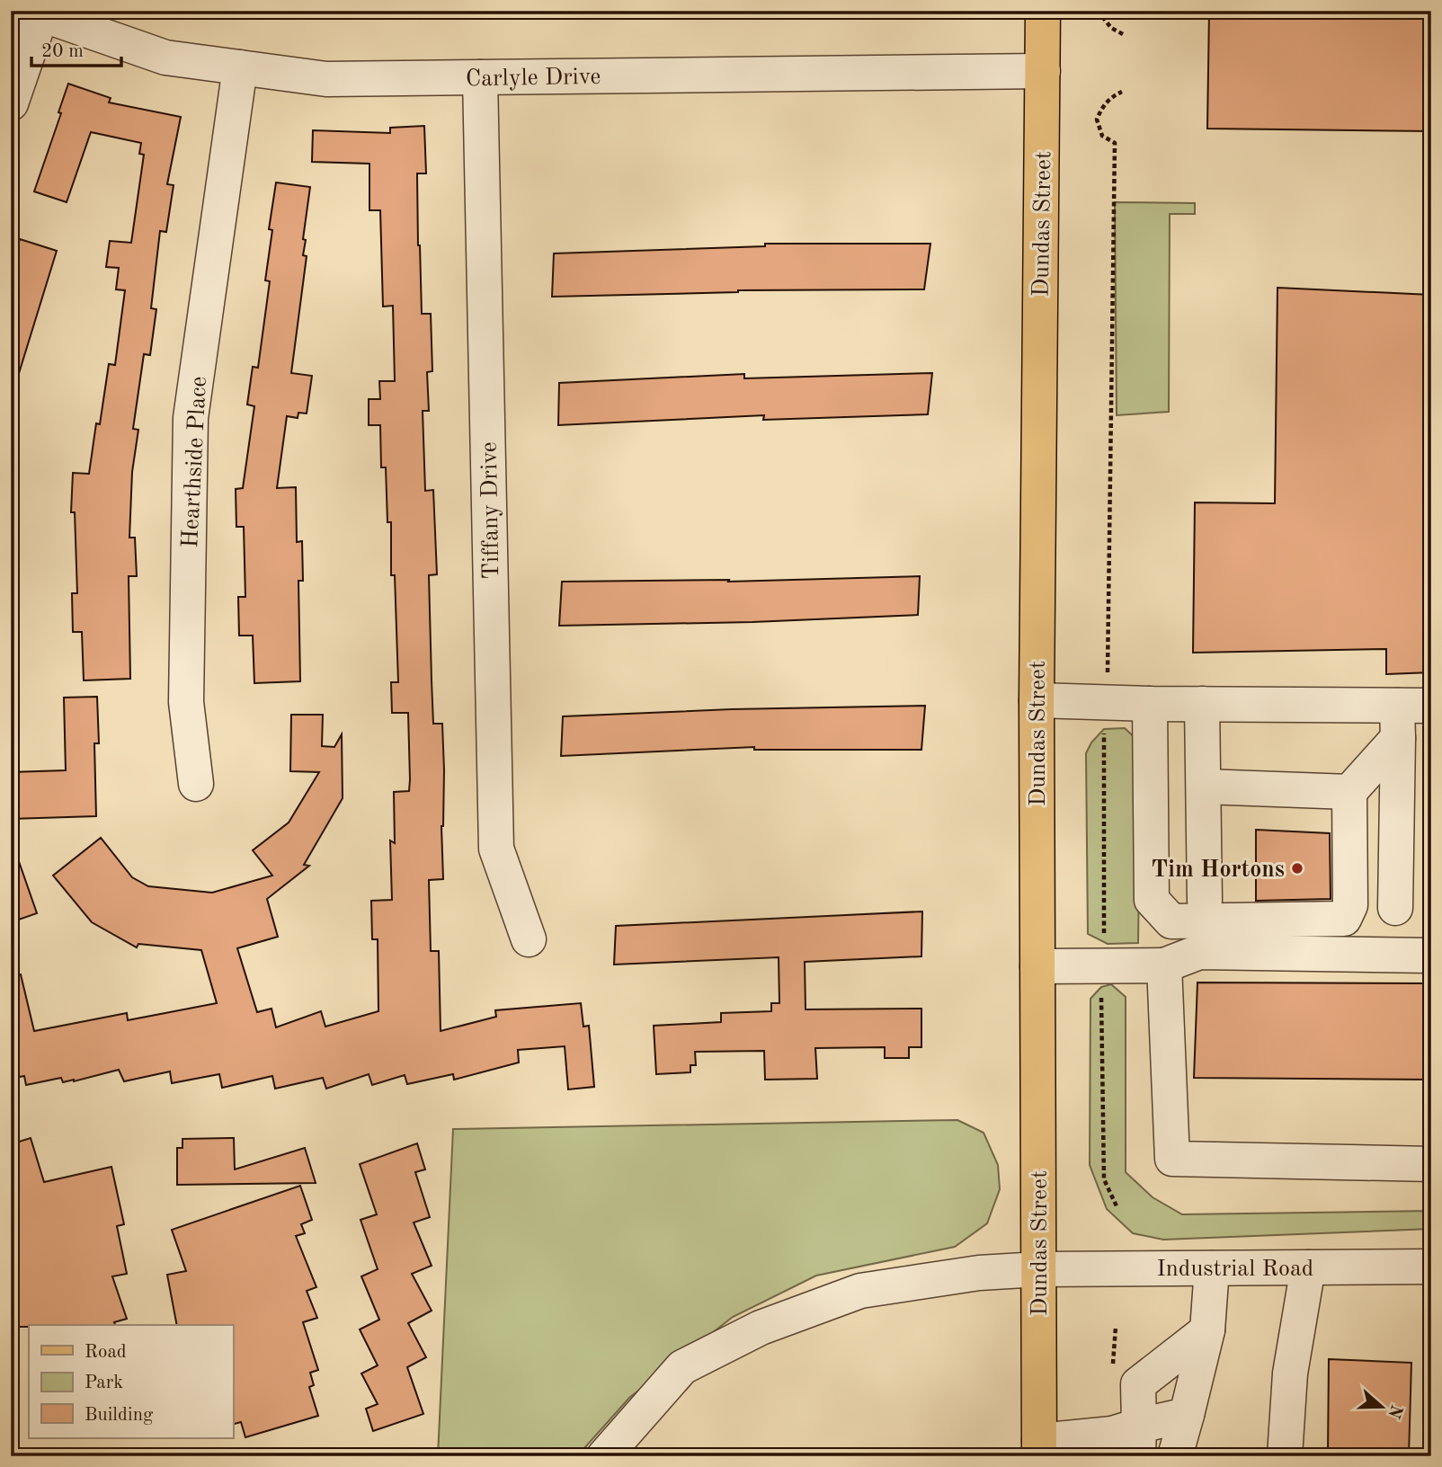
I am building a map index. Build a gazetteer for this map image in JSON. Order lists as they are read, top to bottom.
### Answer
{
  "streets": {
    "main road": ["Dundas Street"],
    "street": [
      "Carlyle Drive",
      "Hearthside Place",
      "Tiffany Drive",
      "Industrial Road"
    ]
  },
  "crossings": [
    ["Carlyle Drive", "Dundas Street"],
    ["Carlyle Drive", "Hearthside Place"],
    ["Carlyle Drive", "Tiffany Drive"],
    ["Dundas Street", "Industrial Road"]
  ],
  "places": ["Tim Hortons"],
  "legend": ["Road", "Park", "Building"],
  "scale_bar": "20 m",
  "north": "right"
}
